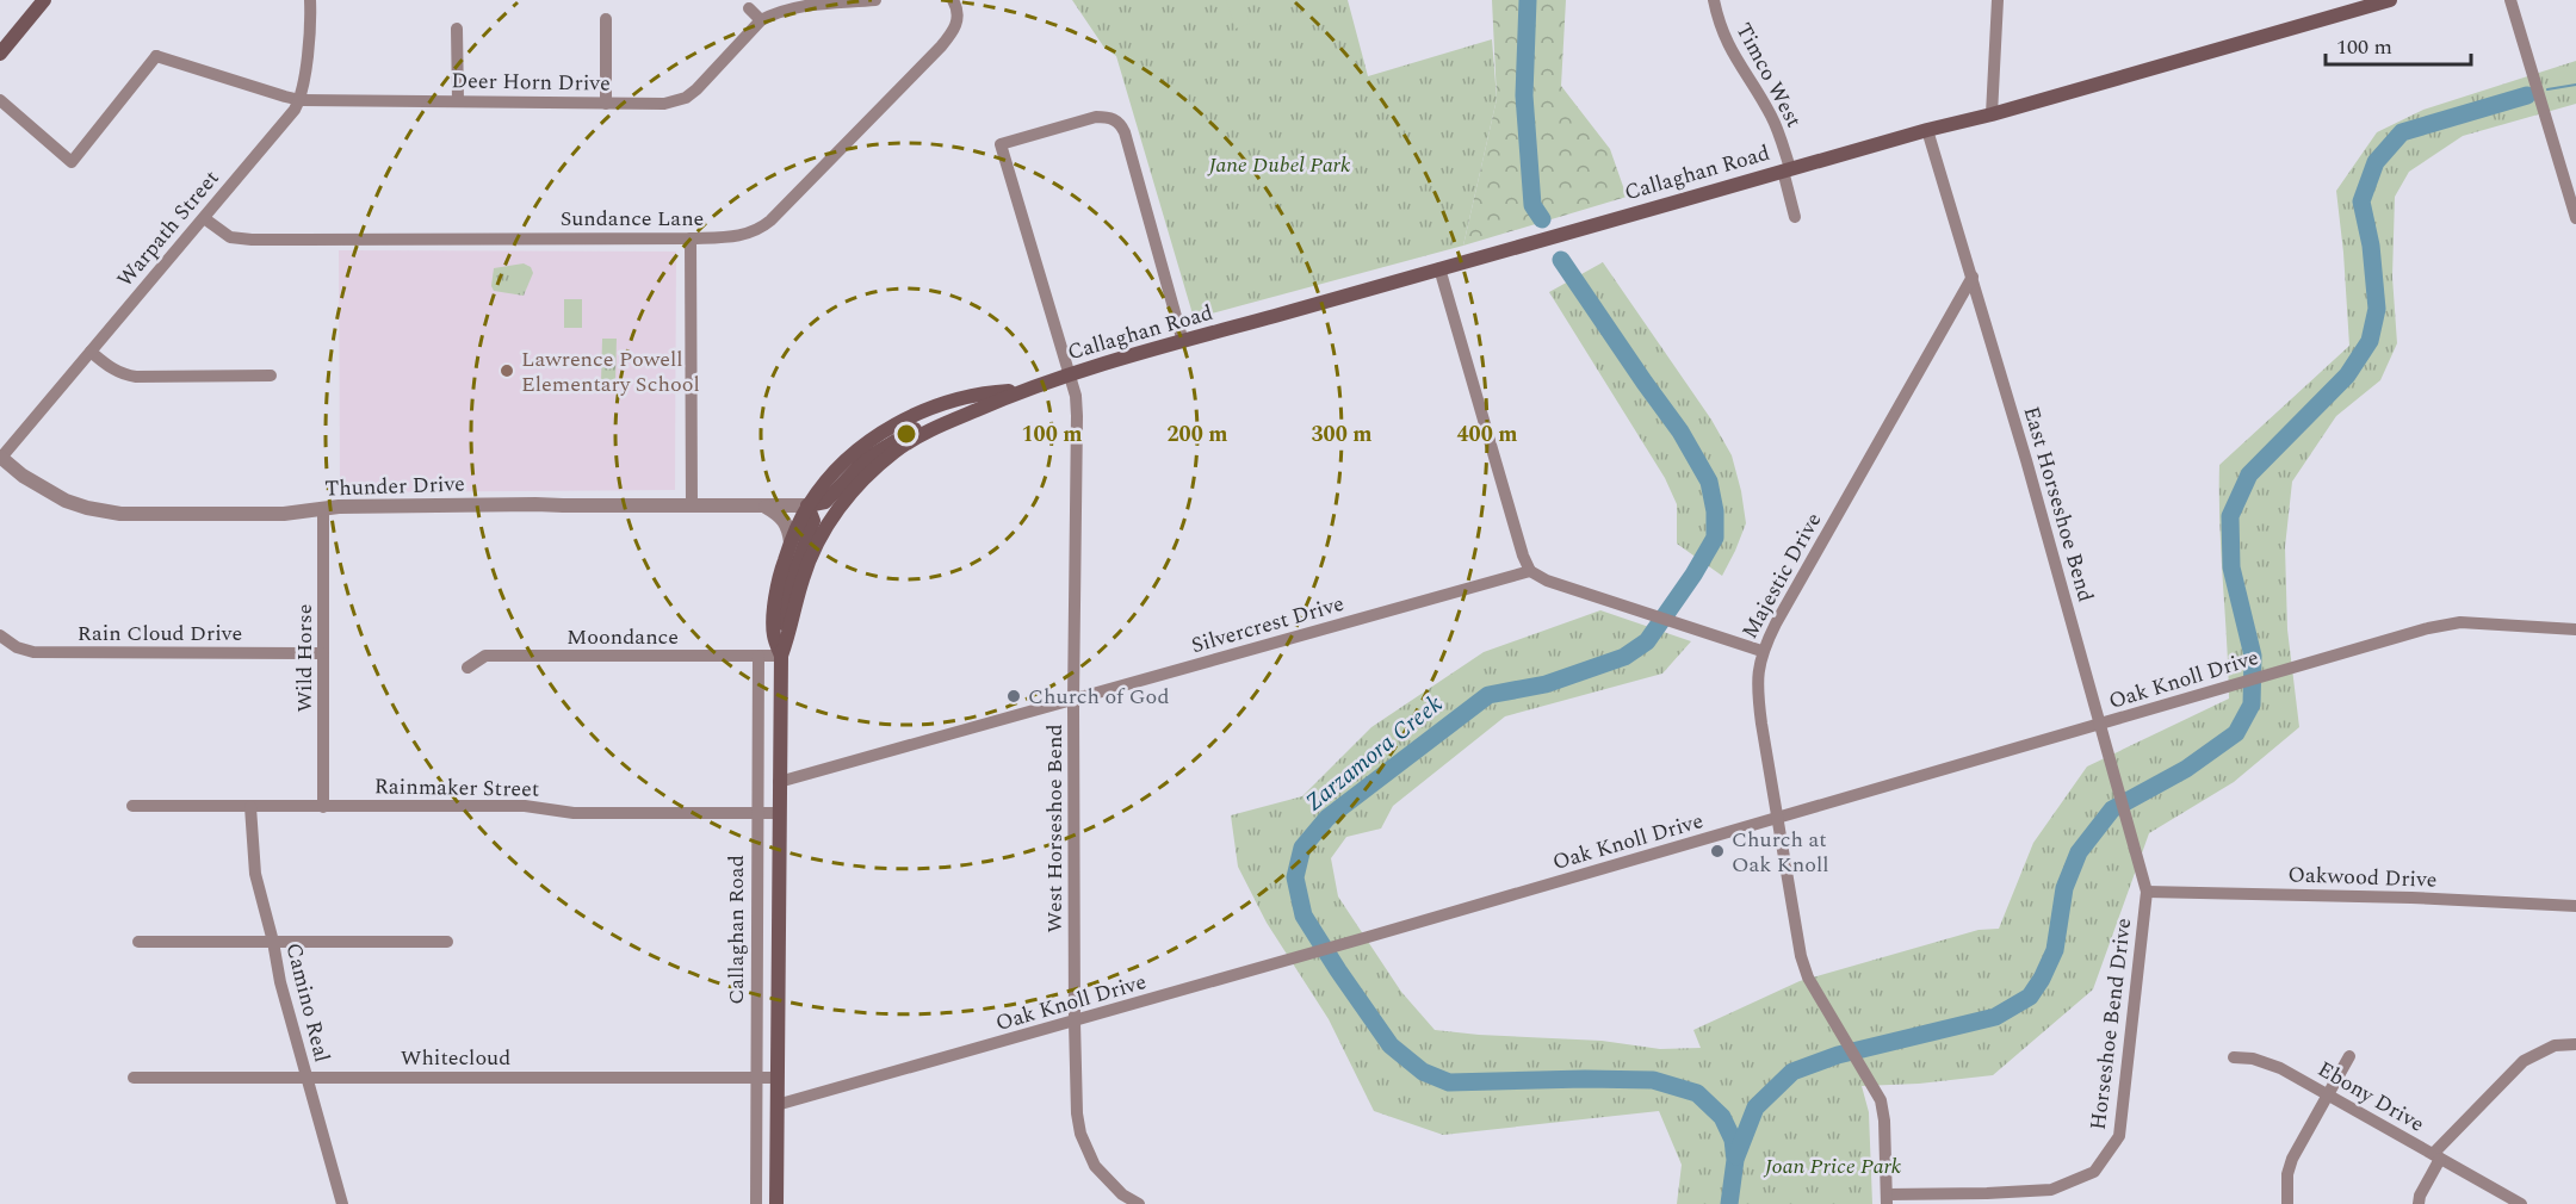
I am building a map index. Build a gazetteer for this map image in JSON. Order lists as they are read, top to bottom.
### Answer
{
  "streets": {
    "main road": ["Callaghan Road"],
    "street": [
      "Timco West",
      "Deer Horn Drive",
      "Sundance Lane",
      "Warpath Street",
      "Thunder Drive",
      "East Horseshoe Bend",
      "Majestic Drive",
      "Silvercrest Drive",
      "Rain Cloud Drive",
      "Moondance",
      "Wild Horse",
      "Oak Knoll Drive",
      "Rainmaker Street",
      "West Horseshoe Bend",
      "Oakwood Drive",
      "Camino Real",
      "Horseshoe Bend Drive",
      "Whitecloud",
      "Ebony Drive"
    ]
  },
  "crossings": [
    ["Timco West", "Callaghan Road"],
    ["Deer Horn Drive", "Warpath Street"],
    ["Callaghan Road", "Thunder Drive"],
    ["Callaghan Road", "East Horseshoe Bend"],
    ["Callaghan Road", "Silvercrest Drive"],
    ["Callaghan Road", "Moondance"],
    ["Callaghan Road", "Oak Knoll Drive"],
    ["Callaghan Road", "Rainmaker Street"],
    ["Callaghan Road", "West Horseshoe Bend"],
    ["Callaghan Road", "Whitecloud"],
    ["Sundance Lane", "Warpath Street"],
    ["Warpath Street", "Thunder Drive"],
    ["Thunder Drive", "Wild Horse"],
    ["East Horseshoe Bend", "Majestic Drive"],
    ["East Horseshoe Bend", "Oak Knoll Drive"],
    ["East Horseshoe Bend", "Oakwood Drive"],
    ["East Horseshoe Bend", "Horseshoe Bend Drive"],
    ["Majestic Drive", "Oak Knoll Drive"],
    ["Majestic Drive", "Horseshoe Bend Drive"],
    ["Silvercrest Drive", "West Horseshoe Bend"],
    ["Rain Cloud Drive", "Wild Horse"],
    ["Wild Horse", "Rainmaker Street"],
    ["Oak Knoll Drive", "West Horseshoe Bend"],
    ["Rainmaker Street", "Camino Real"],
    ["Oakwood Drive", "Horseshoe Bend Drive"],
    ["Camino Real", "Whitecloud"]
  ],
  "water": ["Zarzamora Creek"],
  "parks": ["Jane Dubel Park", "Joan Price Park"],
  "places": ["Lawrence Powell Elementary School", "Church of God", "Church at Oak Knoll"],
  "scale_bar": "100 m",
  "rings": [
    "100 m",
    "200 m",
    "300 m",
    "400 m"
  ]
}
